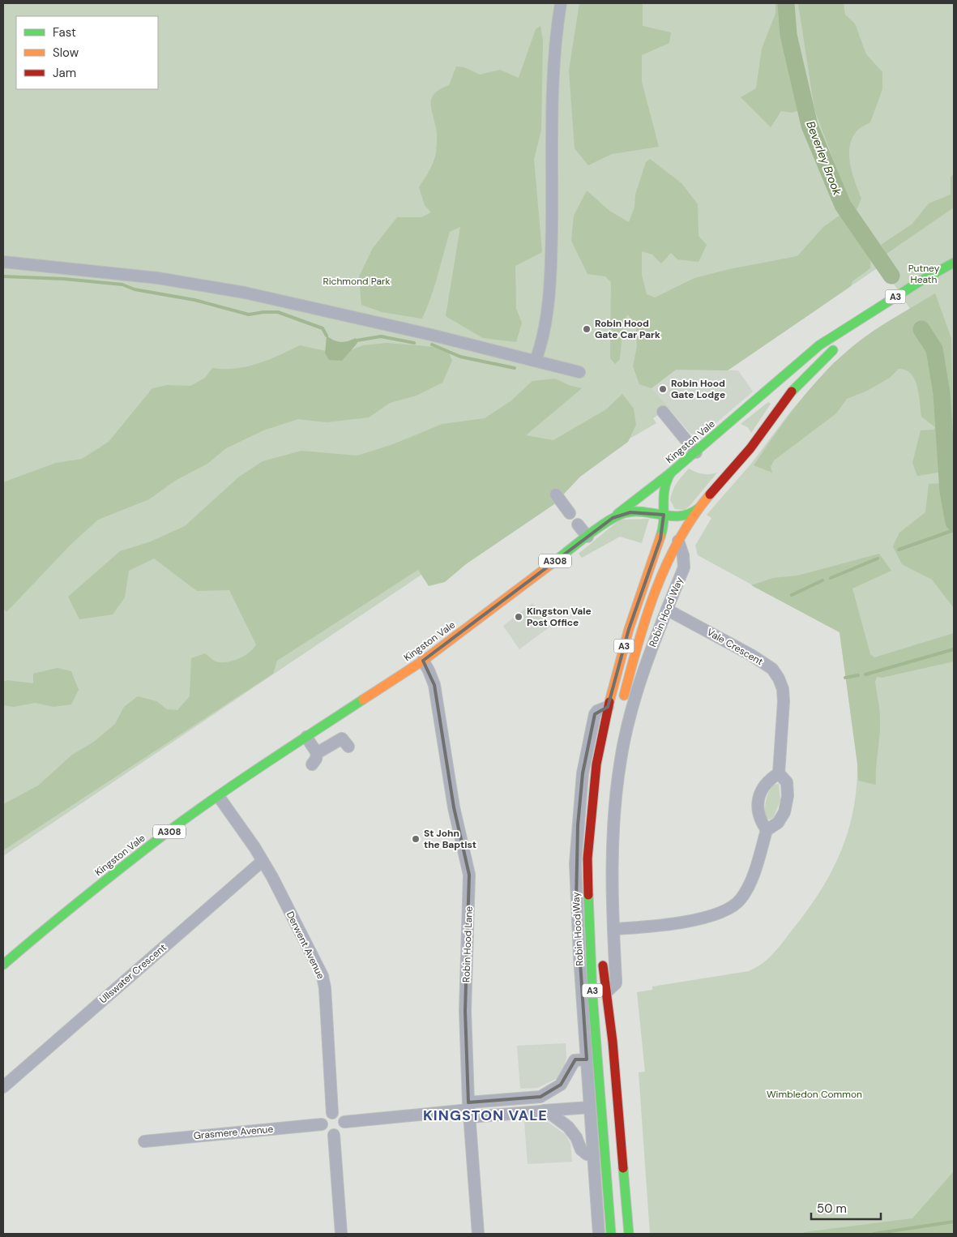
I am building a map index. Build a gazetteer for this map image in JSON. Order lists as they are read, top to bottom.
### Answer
{
  "streets": {
    "main road": [
      "A3",
      "Kingston Vale",
      "A308",
      "Robin Hood Way"
    ],
    "street": [
      "Vale Crescent",
      "Robin Hood Lane",
      "Derwent Avenue",
      "Ullswater Crescent",
      "Grasmere Avenue"
    ]
  },
  "crossings": [
    ["A3", "Kingston Vale"],
    ["A3", "Robin Hood Way"],
    ["Kingston Vale", "A308"],
    ["Kingston Vale", "Robin Hood Way"],
    ["Kingston Vale", "Robin Hood Lane"],
    ["Kingston Vale", "Derwent Avenue"],
    ["Robin Hood Way", "Vale Crescent"],
    ["Derwent Avenue", "Ullswater Crescent"],
    ["Derwent Avenue", "Grasmere Avenue"]
  ],
  "districts": ["KINGSTON VALE"],
  "water": ["Beverley Brook"],
  "parks": ["Putney Heath", "Richmond Park", "Wimbledon Common"],
  "places": [
    "Robin Hood Gate Car Park",
    "Robin Hood Gate Lodge",
    "Kingston Vale Post Office",
    "St John the Baptist"
  ],
  "legend": ["Fast", "Slow", "Jam"],
  "scale_bar": "50 m"
}
